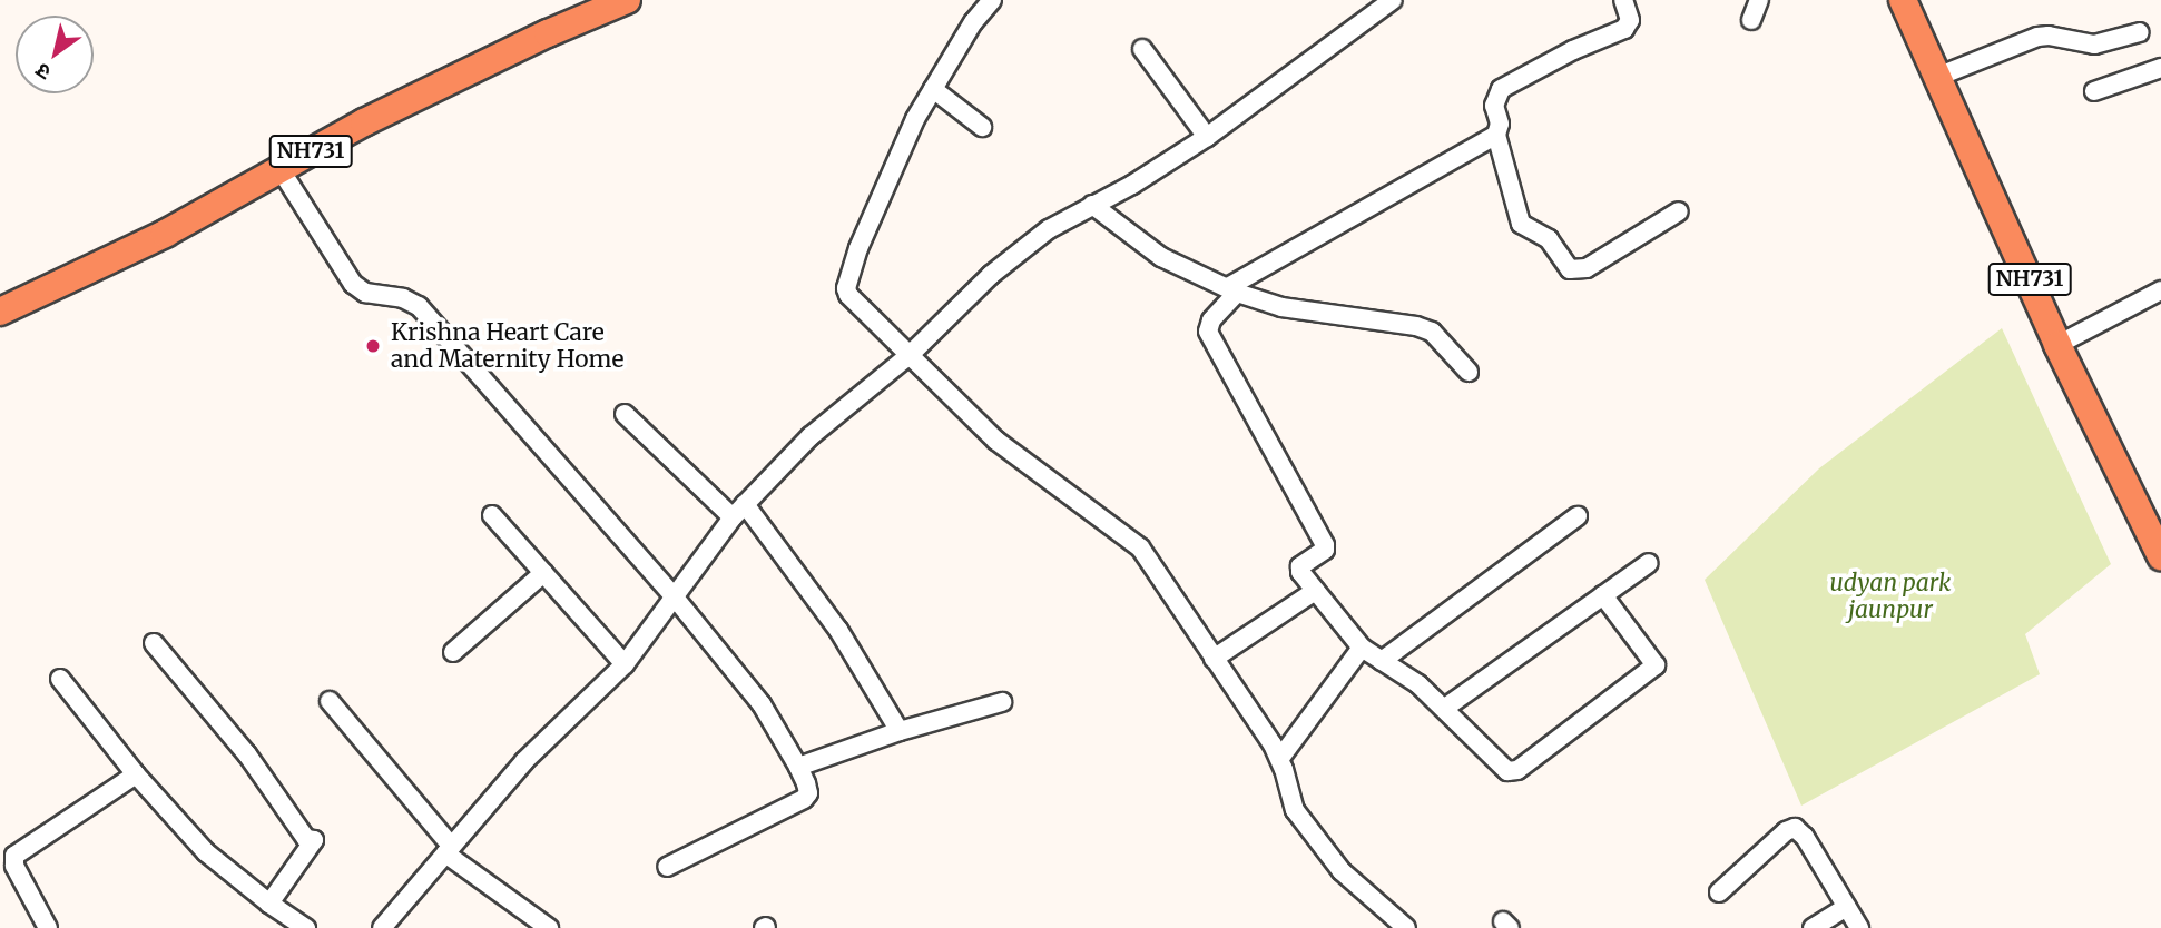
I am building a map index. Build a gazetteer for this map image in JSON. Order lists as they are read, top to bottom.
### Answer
{
  "streets": {
    "highway": ["NH731"]
  },
  "parks": ["udyan park jaunpur"],
  "places": ["Krishna Heart Care and Maternity Home"],
  "north": "bottom left"
}
